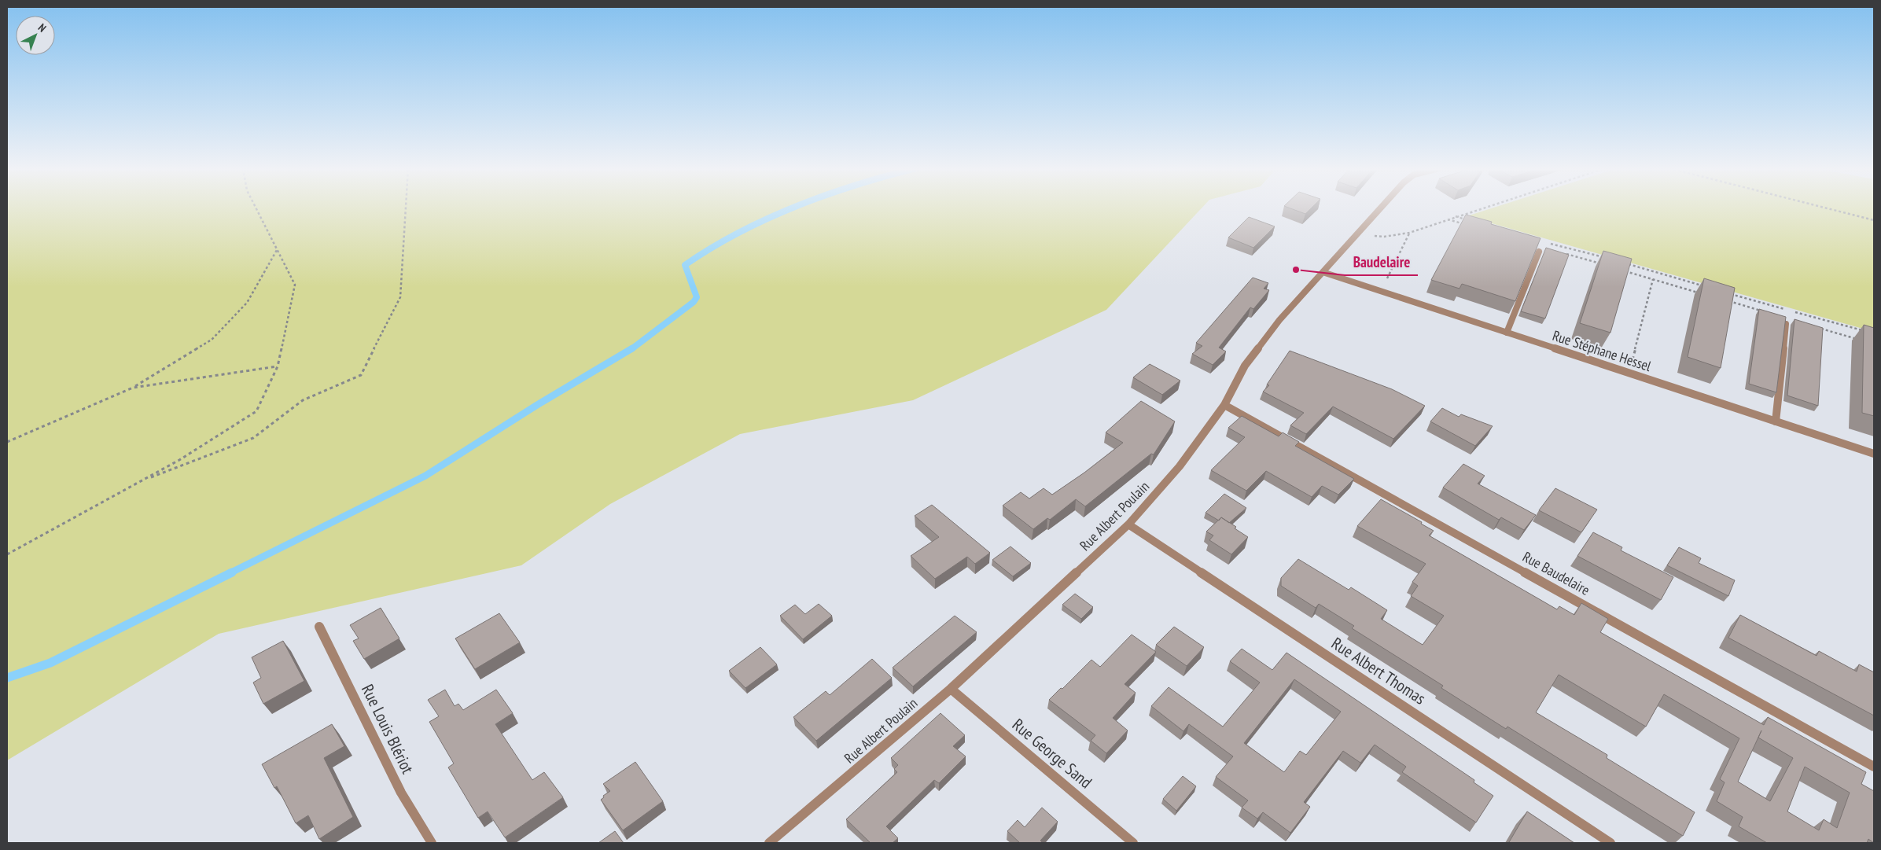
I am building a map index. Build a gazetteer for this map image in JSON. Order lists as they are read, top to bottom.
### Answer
{
  "streets": {
    "street": [
      "Rue Stéphane Hessel",
      "Rue Albert Poulain",
      "Rue Baudelaire",
      "Rue Albert Thomas",
      "Rue Louis Blériot",
      "Rue George Sand"
    ]
  },
  "crossings": [
    ["Rue Stéphane Hessel", "Rue Albert Poulain"],
    ["Rue Albert Poulain", "Rue Baudelaire"],
    ["Rue Albert Poulain", "Rue Albert Thomas"],
    ["Rue Albert Poulain", "Rue George Sand"]
  ],
  "places": ["Baudelaire"],
  "north": "top right"
}
